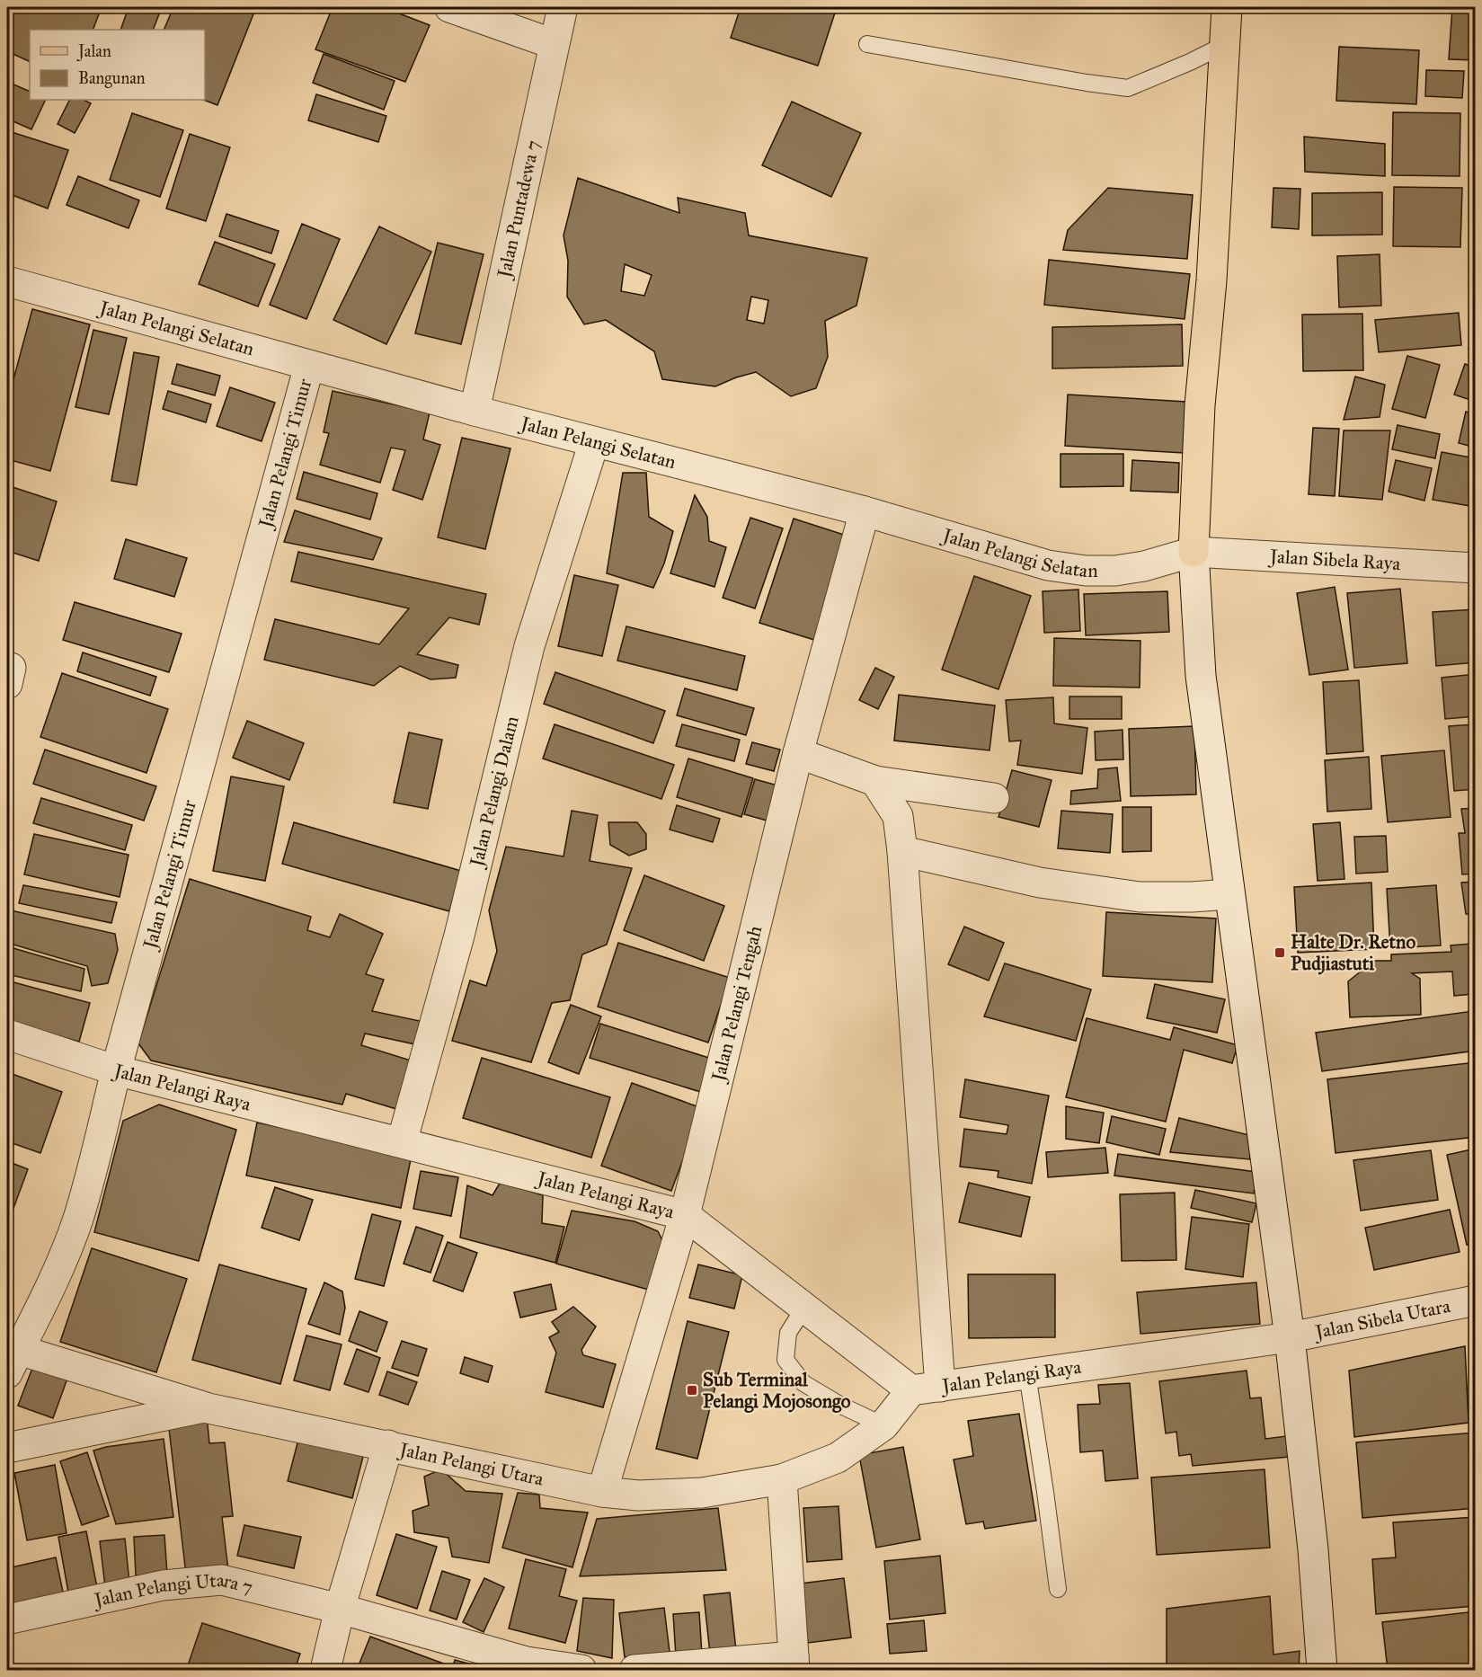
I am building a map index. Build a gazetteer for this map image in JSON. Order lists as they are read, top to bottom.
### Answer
{
  "streets": {
    "street": [
      "Jalan Puntadewa 7",
      "Jalan Pelangi Selatan",
      "Jalan Pelangi Timur",
      "Jalan Sibela Raya",
      "Jalan Pelangi Dalam",
      "Jalan Pelangi Tengah",
      "Jalan Pelangi Raya",
      "Jalan Sibela Utara",
      "Jalan Pelangi Utara",
      "Jalan Pelangi Utara 7"
    ]
  },
  "crossings": [
    ["Jalan Puntadewa 7", "Jalan Pelangi Selatan"],
    ["Jalan Pelangi Selatan", "Jalan Pelangi Timur"],
    ["Jalan Pelangi Selatan", "Jalan Sibela Raya"],
    ["Jalan Pelangi Selatan", "Jalan Pelangi Dalam"],
    ["Jalan Pelangi Selatan", "Jalan Pelangi Tengah"],
    ["Jalan Pelangi Timur", "Jalan Pelangi Raya"],
    ["Jalan Pelangi Dalam", "Jalan Pelangi Raya"],
    ["Jalan Pelangi Tengah", "Jalan Pelangi Raya"],
    ["Jalan Pelangi Tengah", "Jalan Pelangi Utara"],
    ["Jalan Pelangi Raya", "Jalan Sibela Utara"],
    ["Jalan Pelangi Raya", "Jalan Pelangi Utara"]
  ],
  "places": {
    "transit": ["Halte Dr. Retno Pudjiastuti", "Sub Terminal Pelangi Mojosongo"]
  },
  "legend": ["Jalan", "Bangunan"]
}
